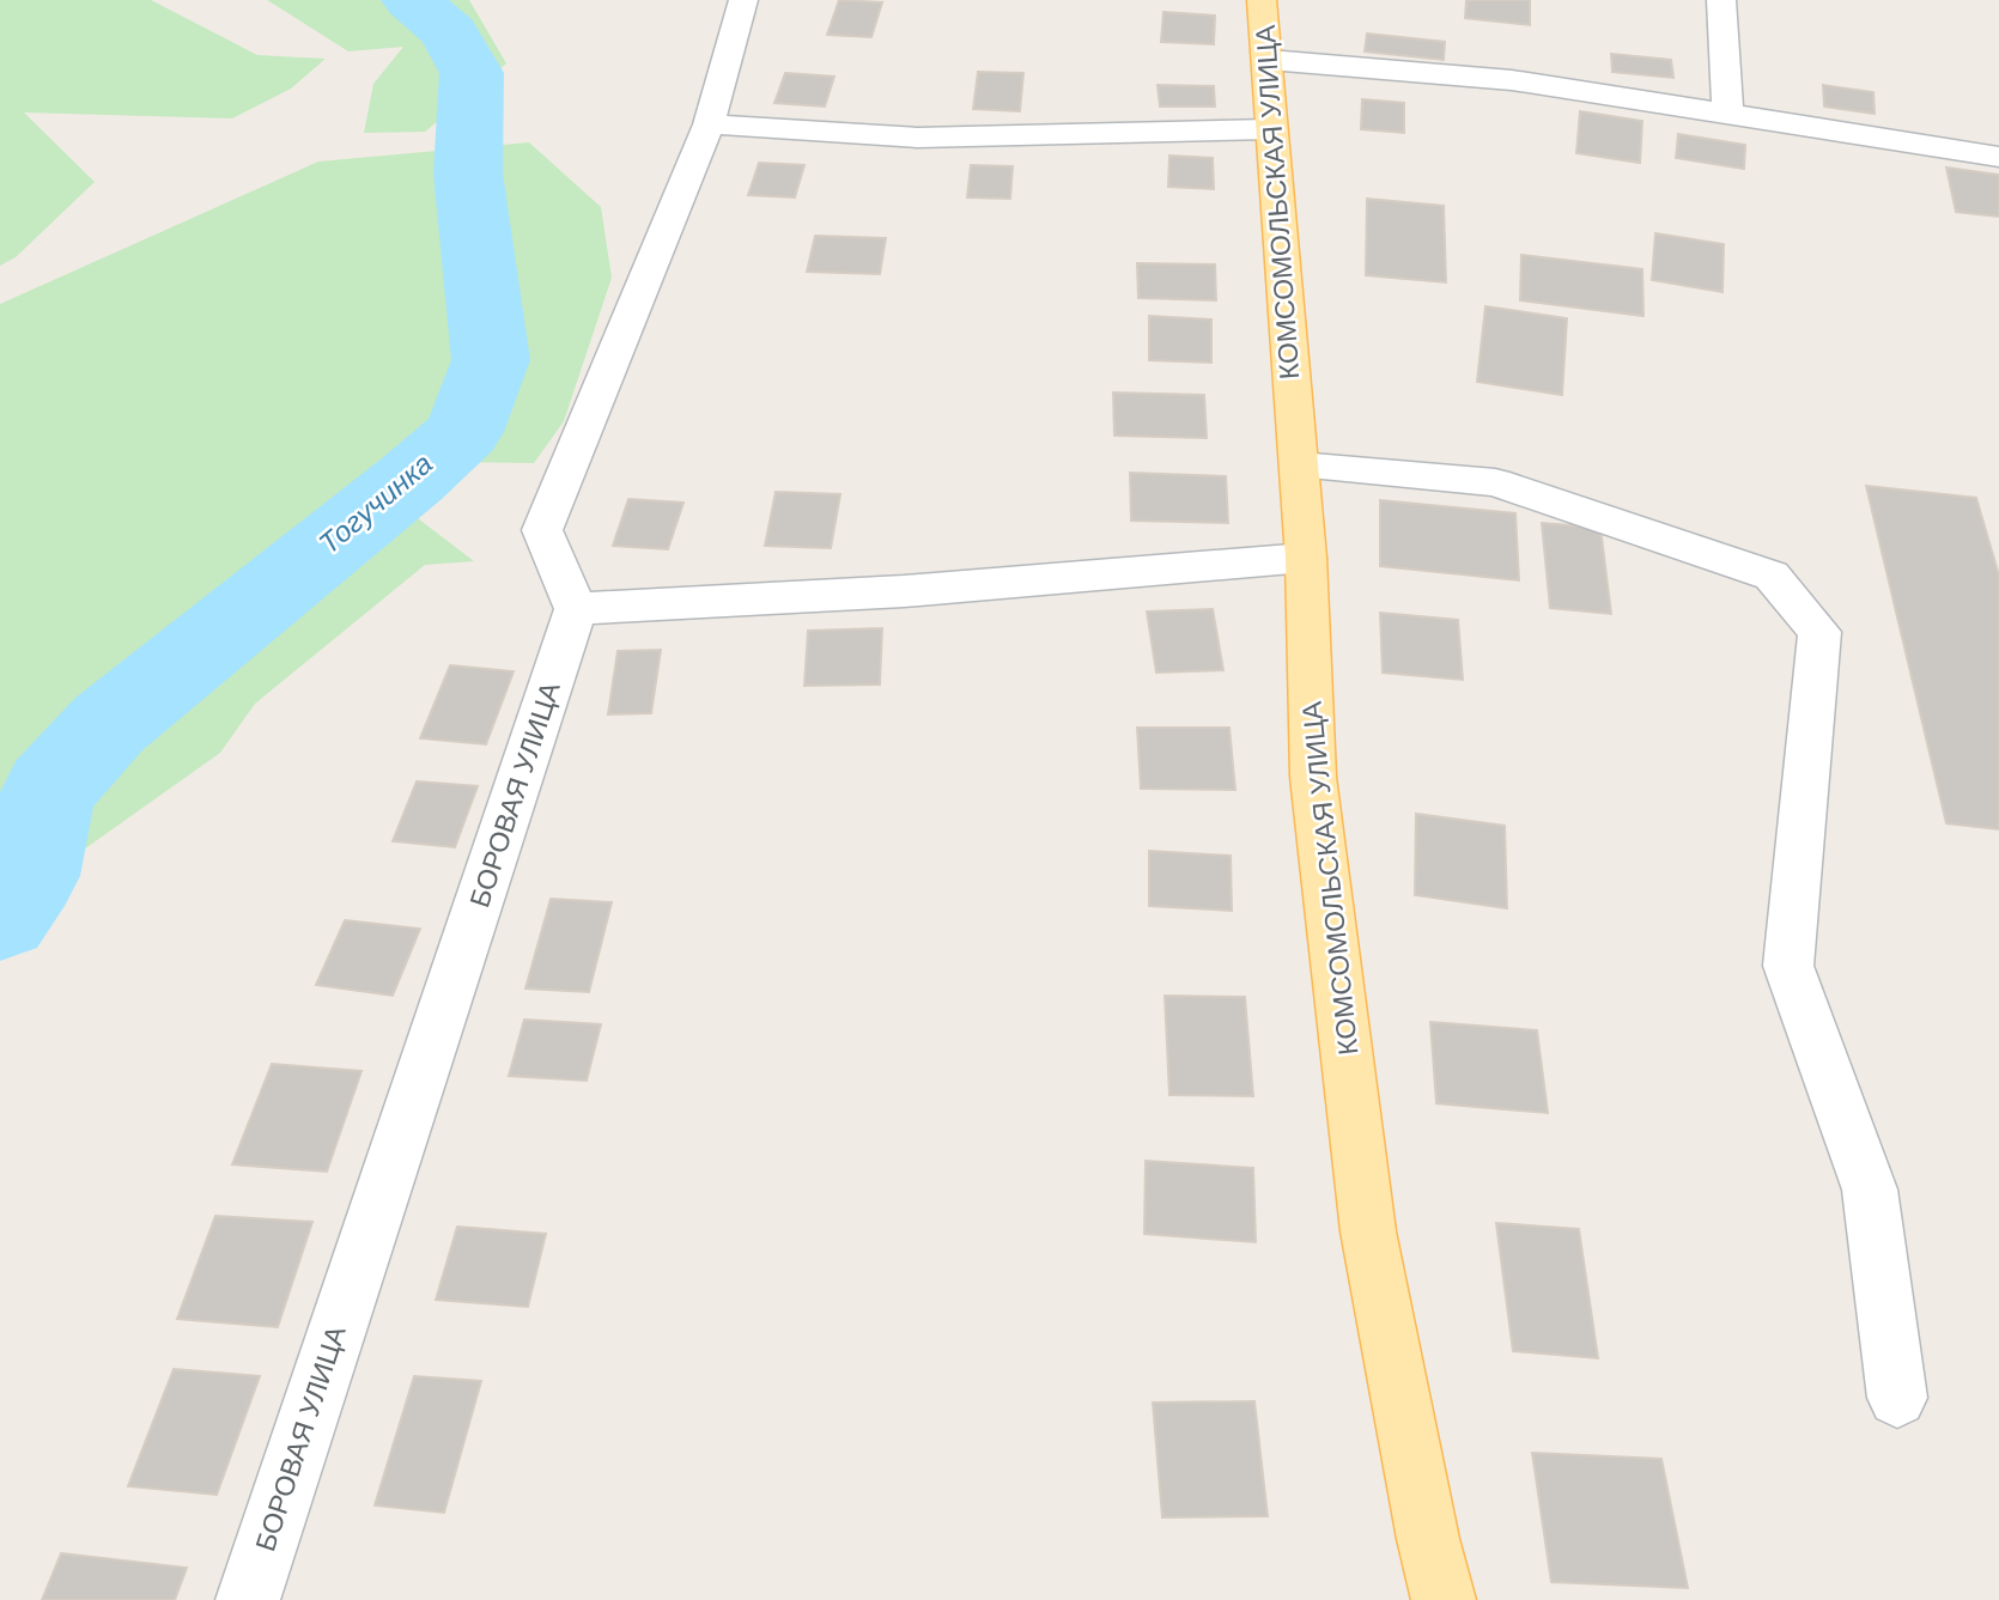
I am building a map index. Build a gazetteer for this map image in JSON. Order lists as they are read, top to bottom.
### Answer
{
  "streets": {
    "main road": ["КОМСОМОЛЬСКАЯ УЛИЦА"],
    "street": ["БОРОВАЯ УЛИЦА"]
  },
  "water": ["Тогучинка"]
}
